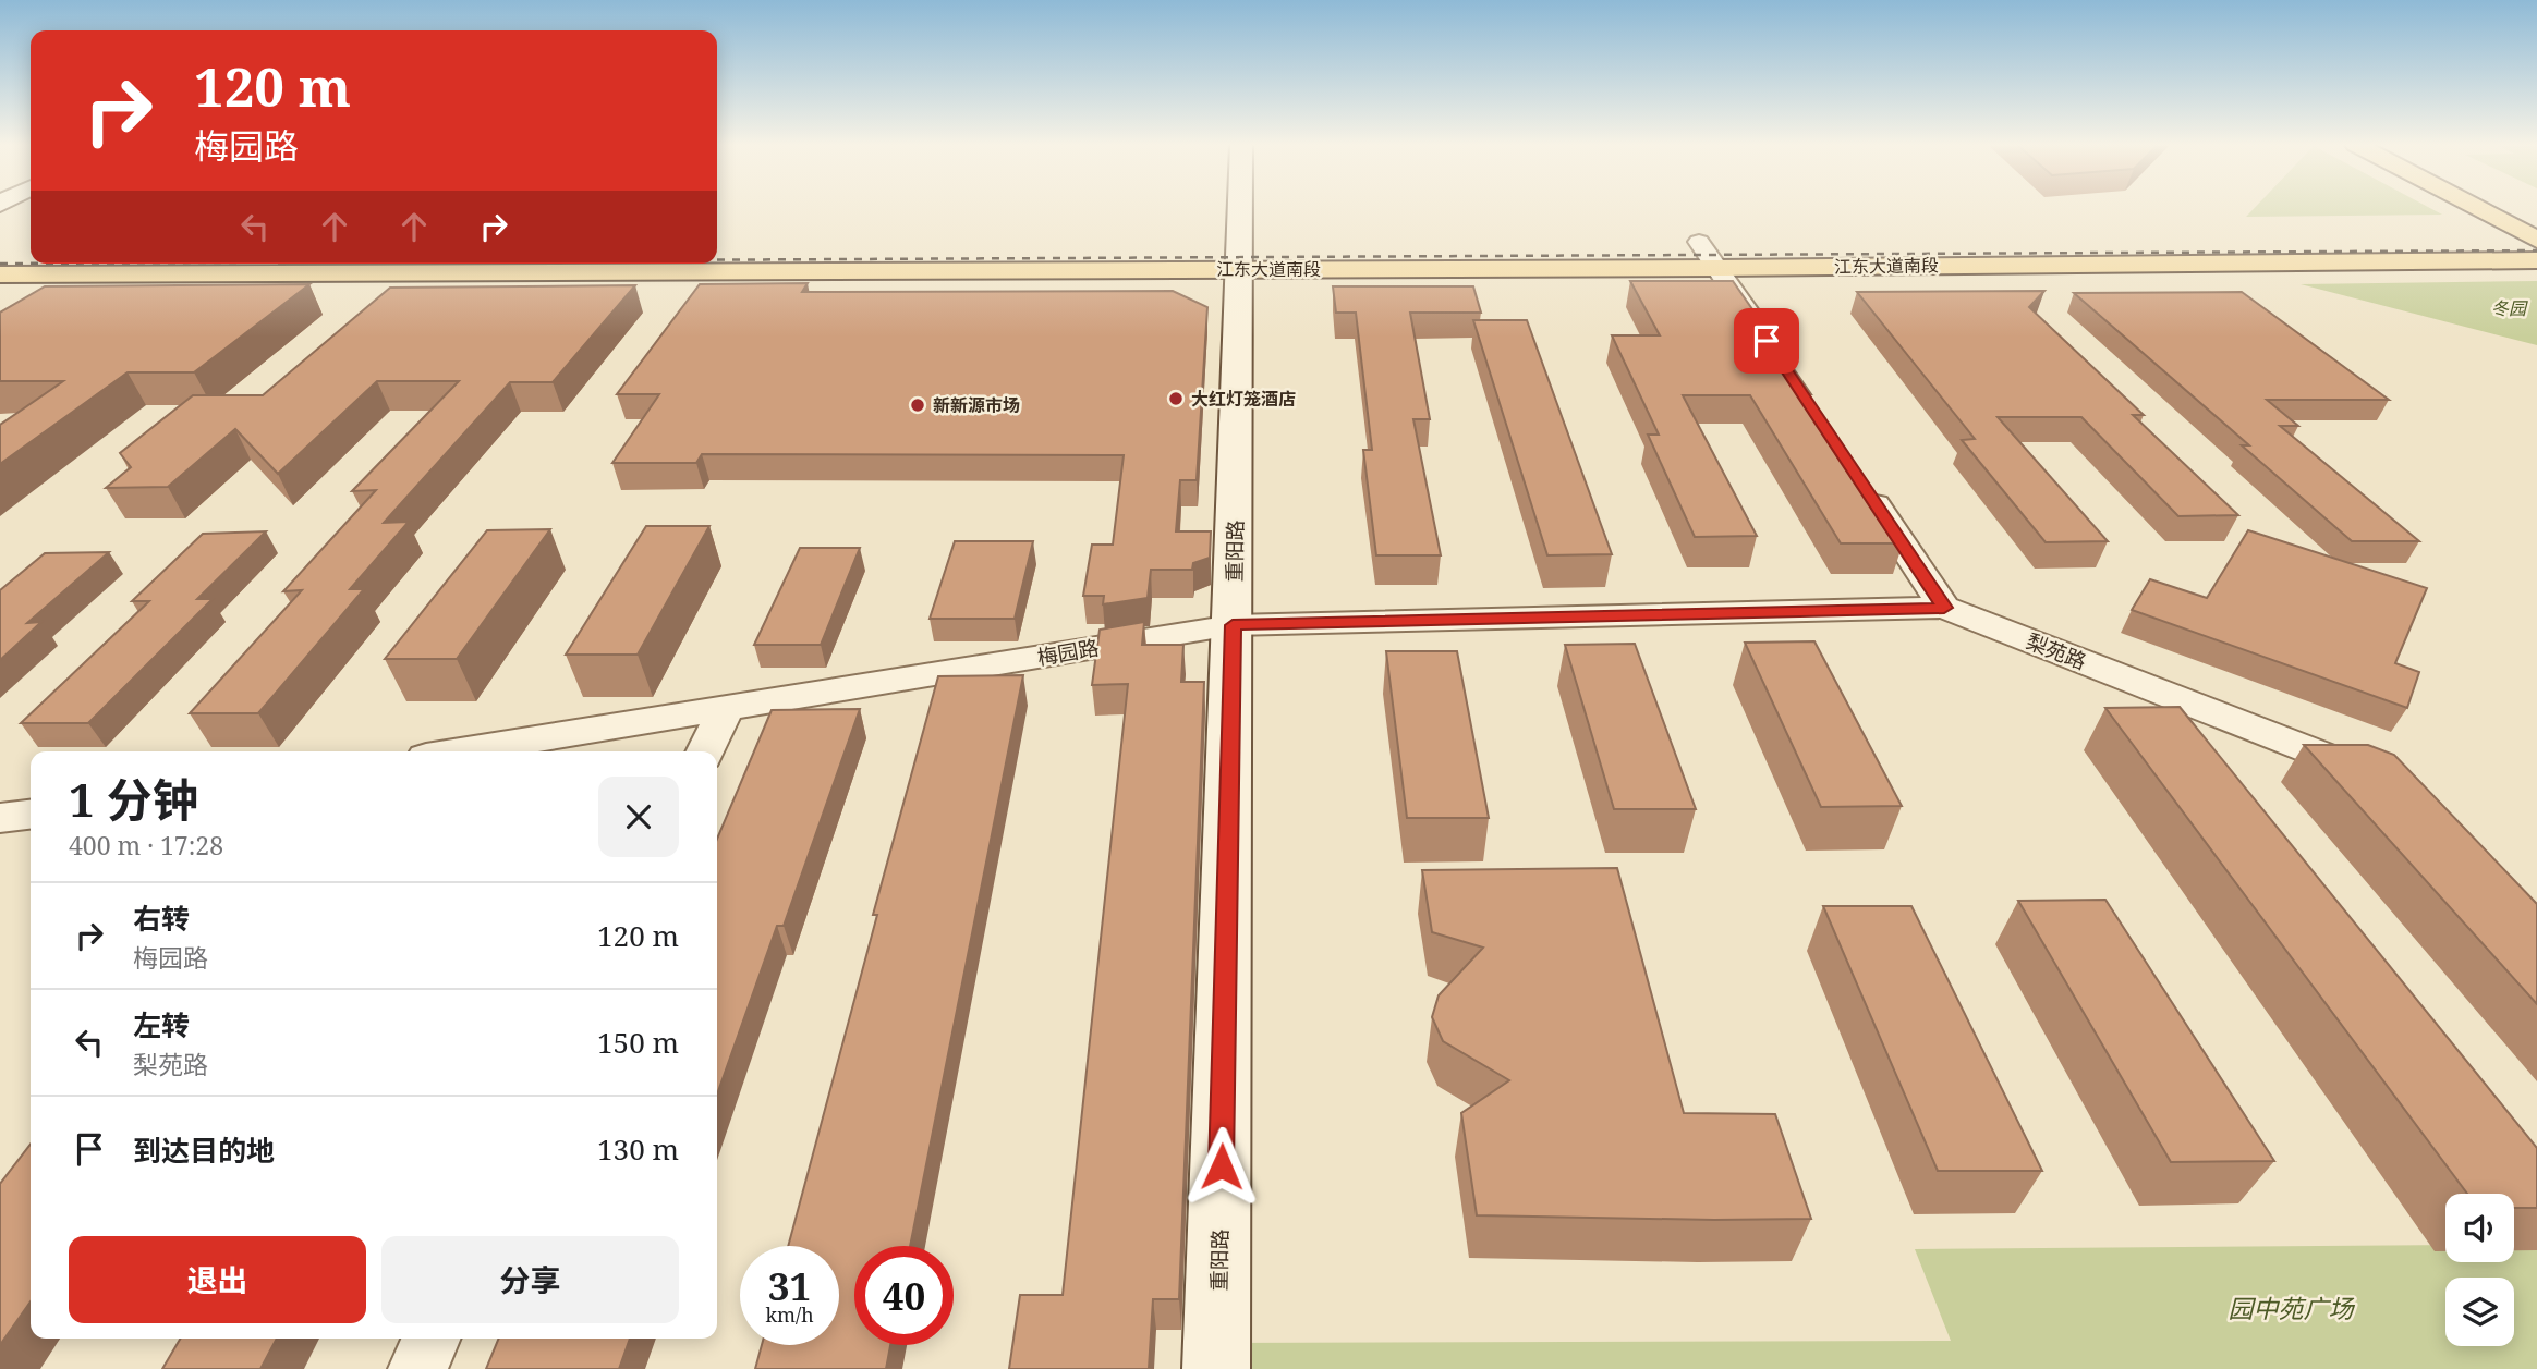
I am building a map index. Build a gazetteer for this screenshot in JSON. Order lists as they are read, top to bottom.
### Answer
{
  "streets": {
    "main road": ["江东大道南段"],
    "street": ["重阳路", "梨苑路", "梅园路"]
  },
  "crossings": [
    ["江东大道南段", "重阳路"],
    ["重阳路", "梅园路"],
    ["梨苑路", "梅园路"]
  ],
  "parks": ["冬园", "园中苑广场"],
  "places": ["大红灯笼酒店", "新新源市场"],
  "page": {
    "turn": ["120 m", "梅园路"],
    "heading": ["1 分钟", "400 m · 17:28"],
    "list": [
      {
        "name": "右转",
        "note": "梅园路",
        "value": "120 m"
      },
      {
        "name": "左转",
        "note": "梨苑路",
        "value": "150 m"
      },
      {
        "name": "到达目的地",
        "value": "130 m"
      }
    ],
    "buttons": ["退出", "分享"],
    "speed": "31 km/h",
    "limit": "40"
  }
}
